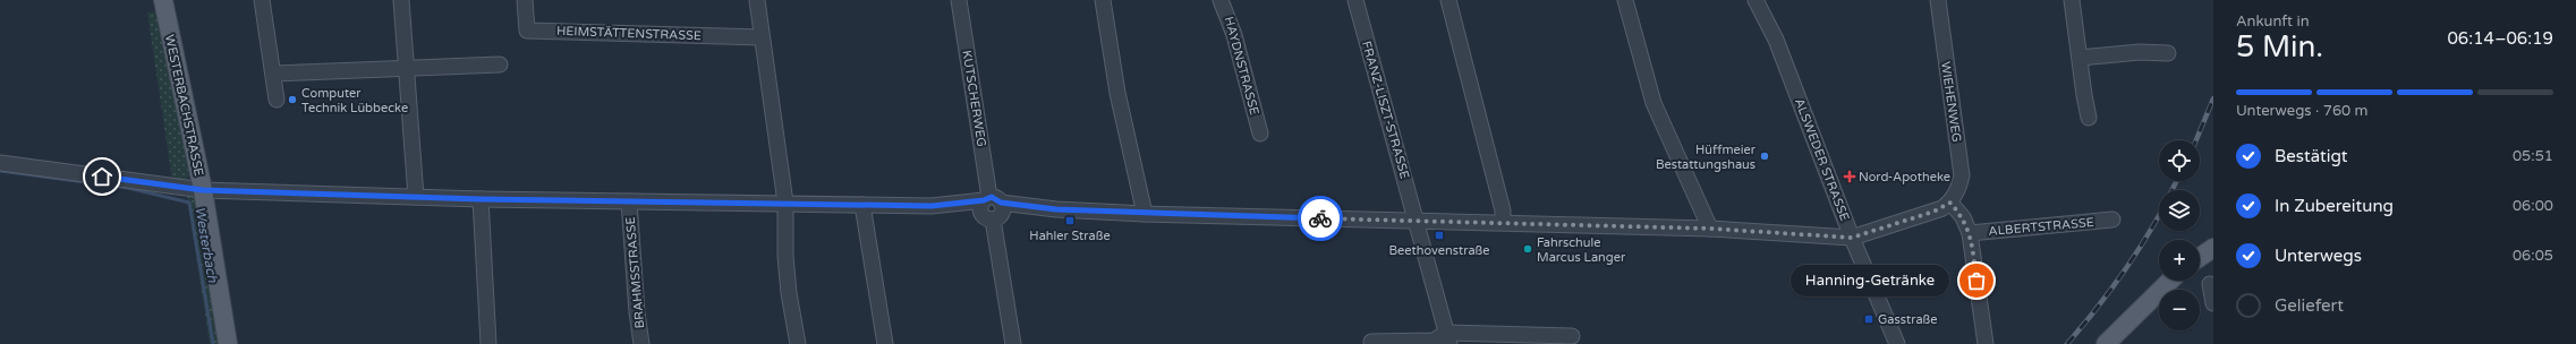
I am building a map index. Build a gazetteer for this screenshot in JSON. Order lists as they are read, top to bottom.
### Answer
{
  "streets": {
    "main road": ["WESTERBACHSTRASSE"],
    "street": [
      "HEIMSTÄTTENSTRASSE",
      "HAYDNSTRASSE",
      "KUTSCHERWEG",
      "WIEHENWEG",
      "FRANZ-LISZT-STRASSE",
      "ALSWEDER STRASSE",
      "ALBERTSTRASSE",
      "BRAHMSSTRASSE"
    ]
  },
  "water": ["Westerbach"],
  "places": {
    "other": [
      "Computer Technik Lübbecke",
      "Hüffmeier Bestattungshaus",
      "Fahrschule Marcus Langer",
      "Hanning-Getränke"
    ],
    "health": ["Nord-Apotheke"],
    "transit": ["Hahler Straße", "Beethovenstraße", "Gasstraße"]
  },
  "page": {
    "heading": ["5 Min.", "Ankunft in", "06:14–06:19"],
    "bar": "Unterwegs · 760 m",
    "list": [
      ["Bestätigt", "05:51"],
      ["In Zubereitung", "06:00"],
      ["Unterwegs", "06:05"],
      "Geliefert"
    ],
    "map_buttons": ["+", "−"],
    "bubble": "Hanning-Getränke"
  }
}
